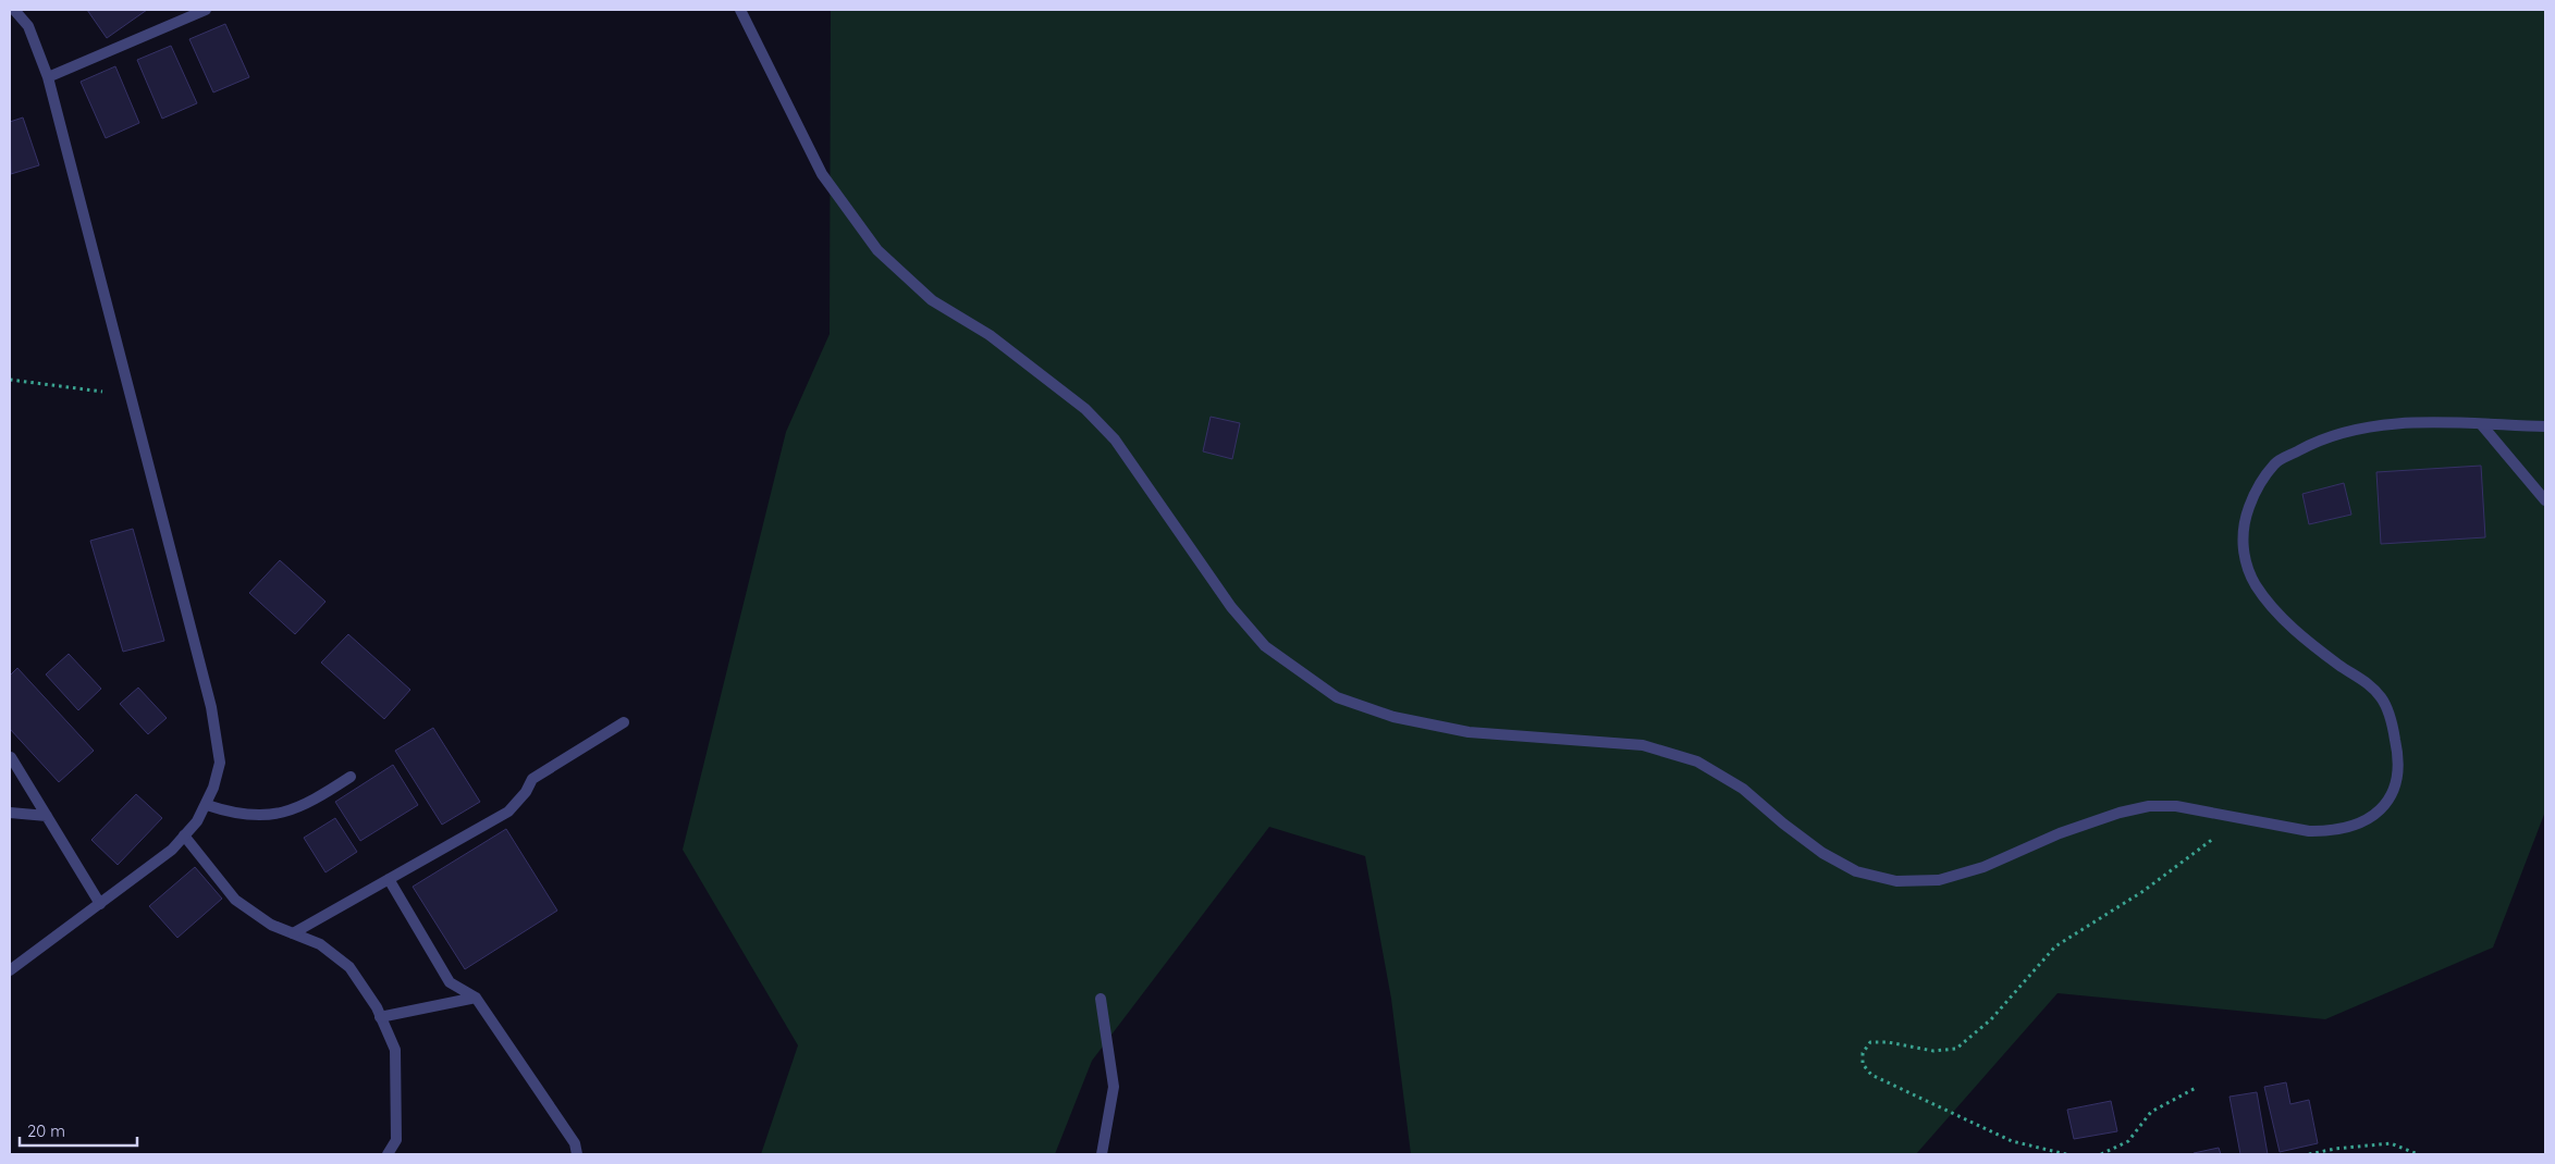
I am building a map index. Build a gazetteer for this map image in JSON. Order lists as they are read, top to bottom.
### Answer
{
  "scale_bar": "20 m"
}
